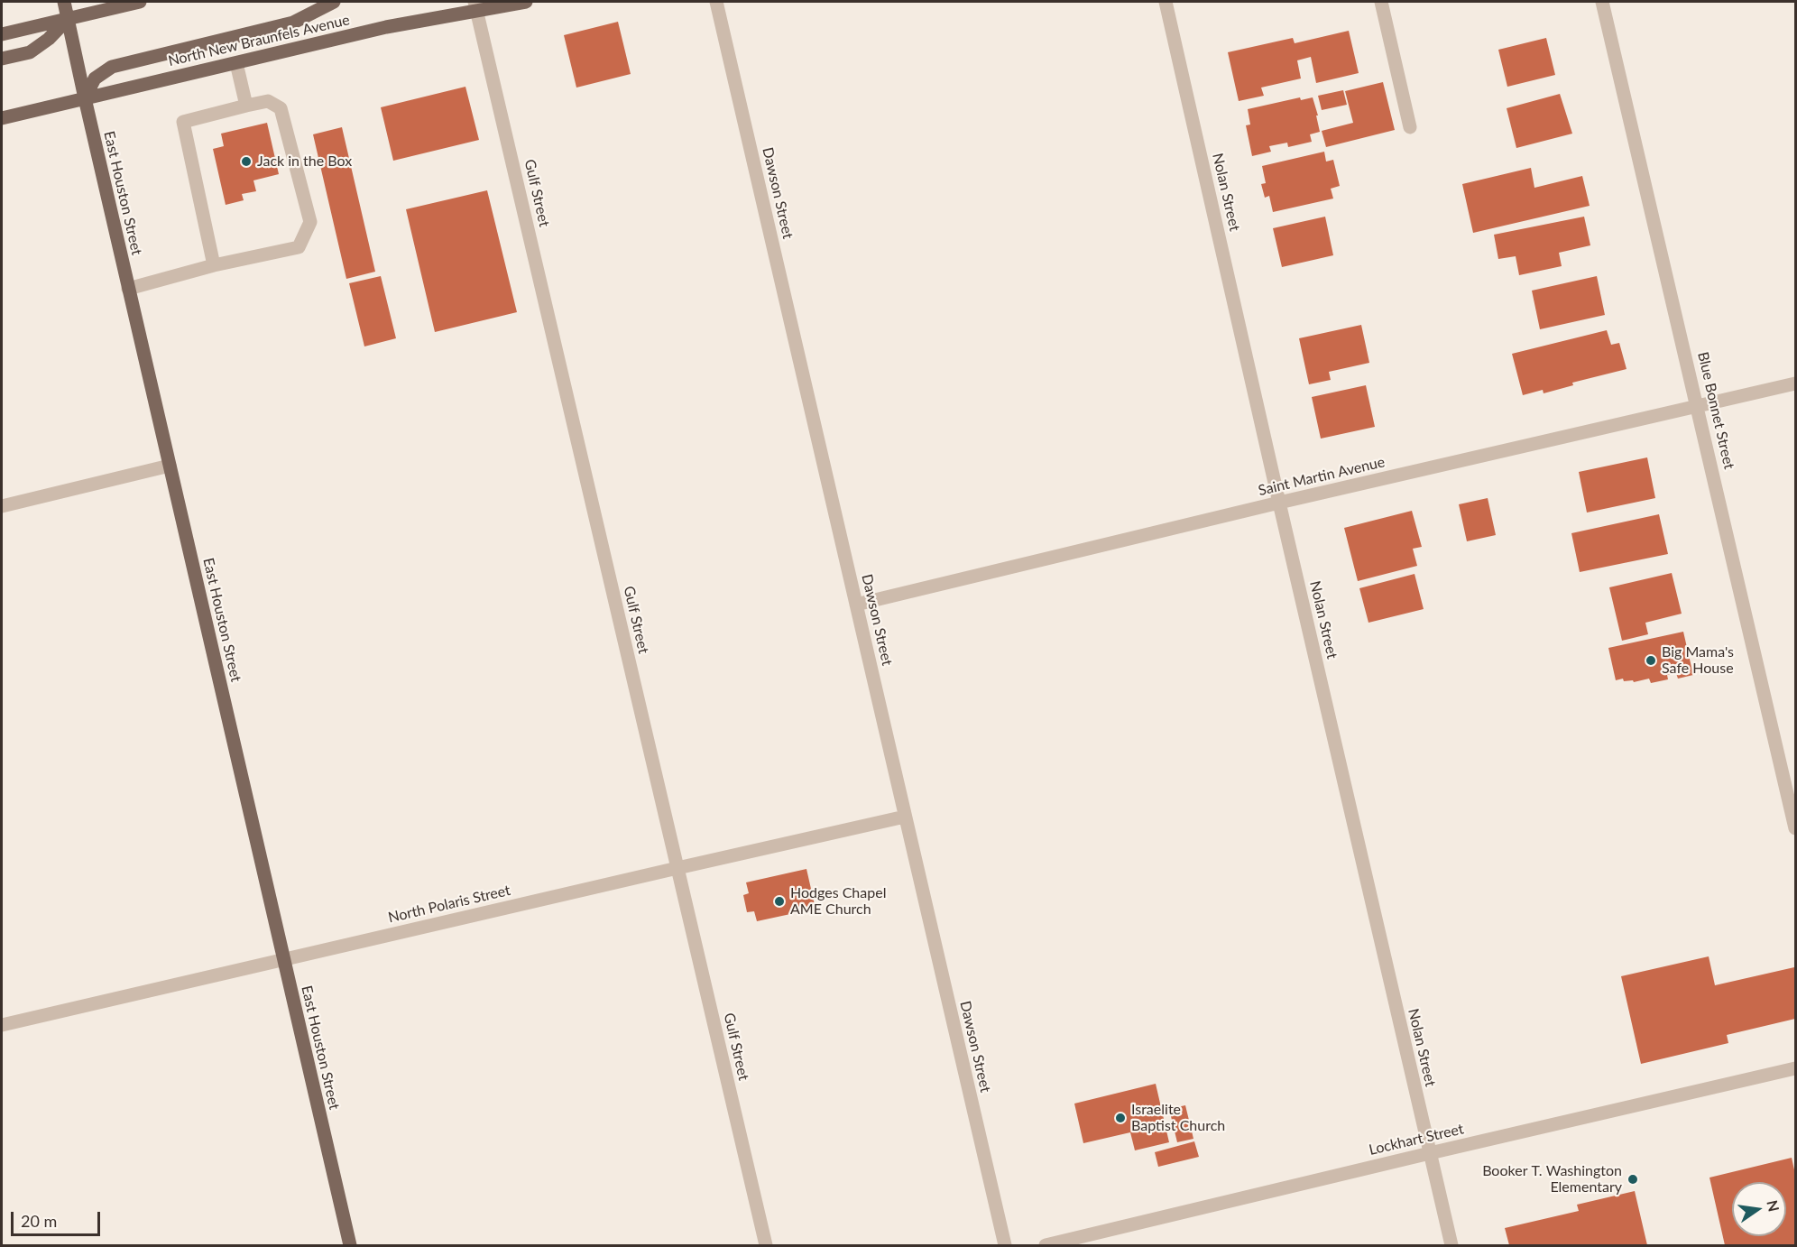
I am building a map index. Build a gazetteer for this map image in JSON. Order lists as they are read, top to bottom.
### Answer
{
  "streets": {
    "main road": ["North New Braunfels Avenue", "East Houston Street"],
    "street": [
      "Nolan Street",
      "Gulf Street",
      "Dawson Street",
      "Blue Bonnet Street",
      "Saint Martin Avenue",
      "North Polaris Street",
      "Lockhart Street"
    ]
  },
  "crossings": [
    ["North New Braunfels Avenue", "East Houston Street"],
    ["North New Braunfels Avenue", "Gulf Street"],
    ["Nolan Street", "Saint Martin Avenue"],
    ["Nolan Street", "Lockhart Street"],
    ["East Houston Street", "North Polaris Street"],
    ["Gulf Street", "North Polaris Street"],
    ["Dawson Street", "Saint Martin Avenue"],
    ["Dawson Street", "North Polaris Street"],
    ["Blue Bonnet Street", "Saint Martin Avenue"]
  ],
  "places": [
    "Jack in the Box",
    "Big Mama's Safe House",
    "Hodges Chapel AME Church",
    "Israelite Baptist Church",
    "Booker T. Washington Elementary"
  ],
  "scale_bar": "20 m",
  "north": "right"
}
